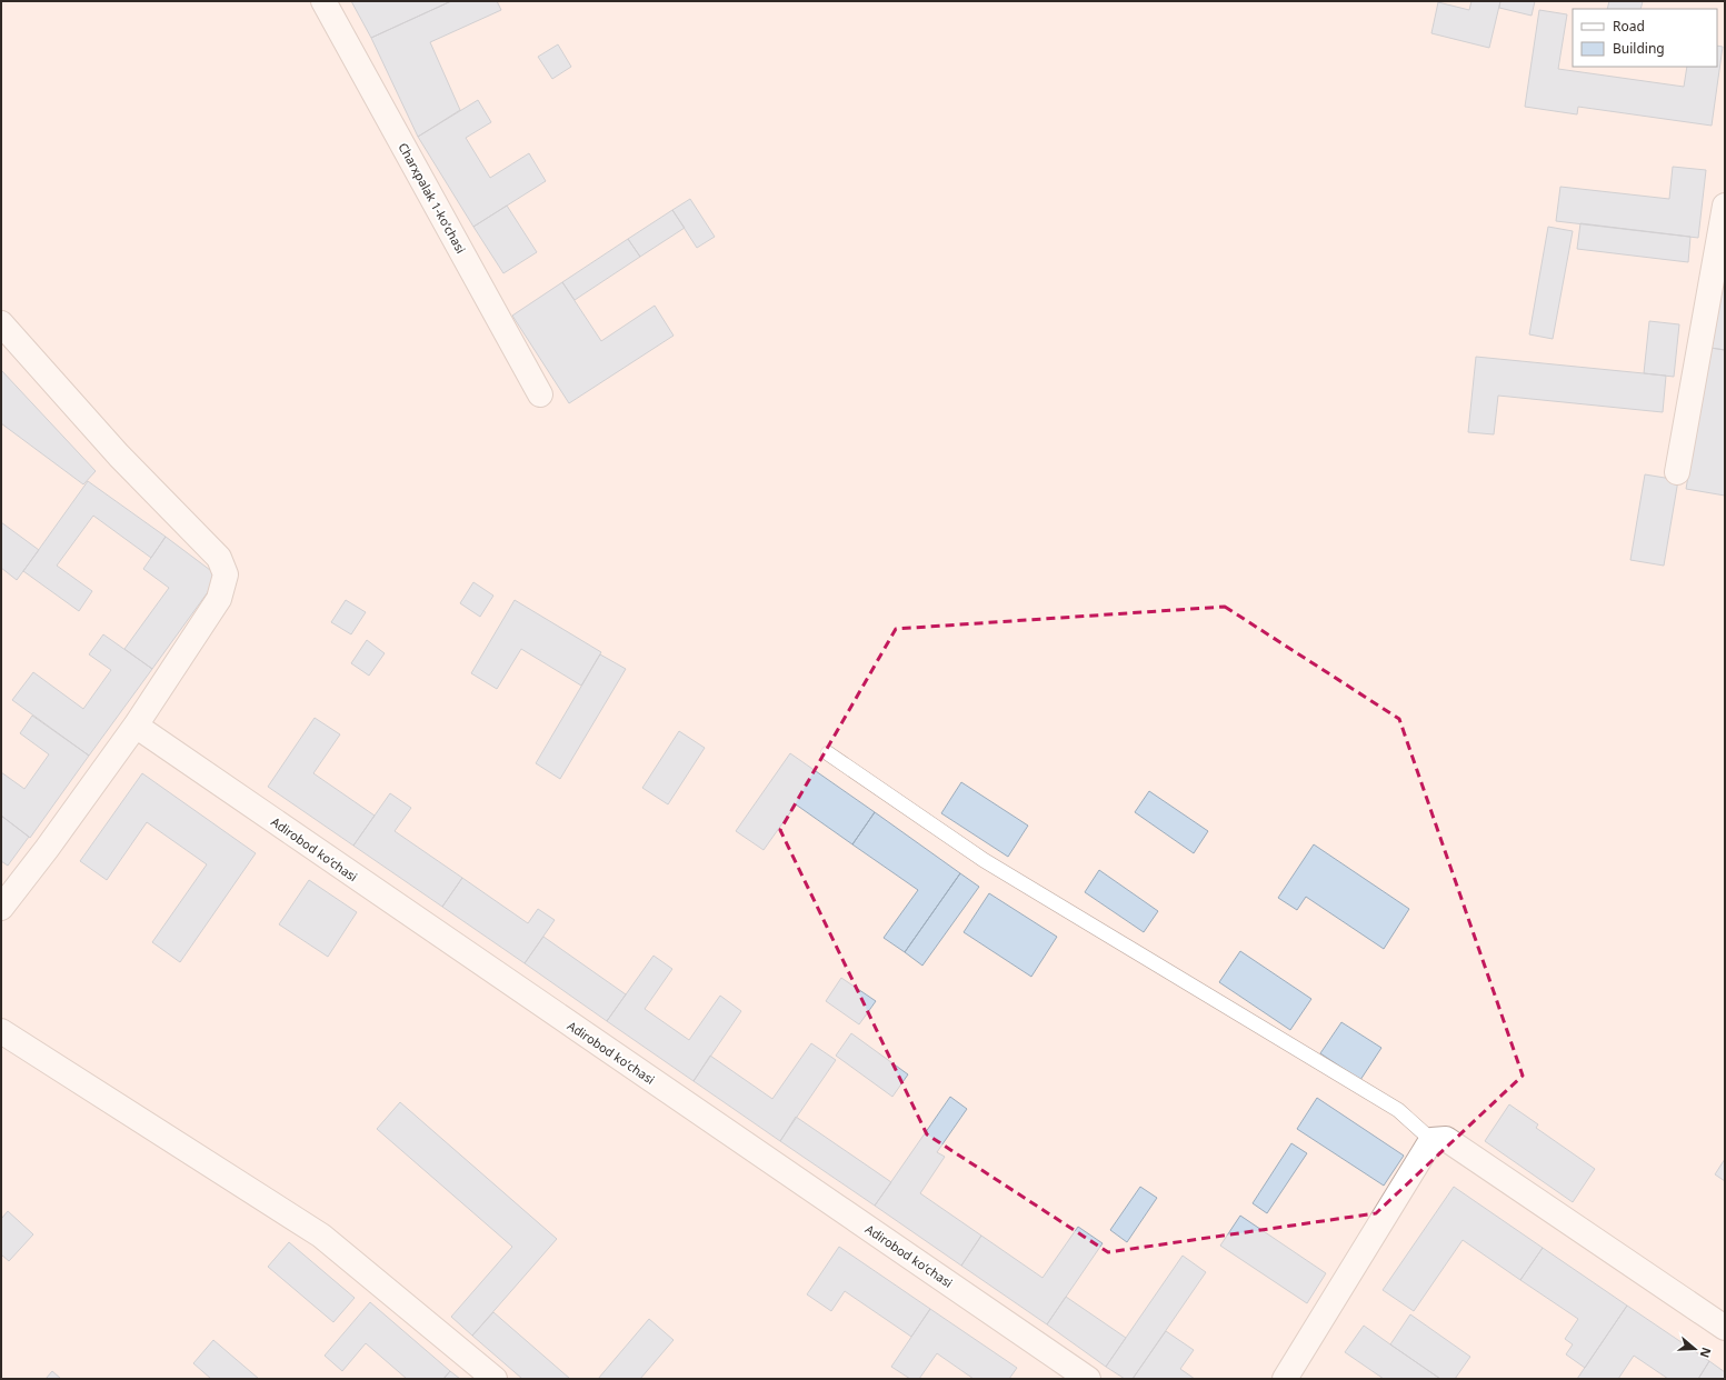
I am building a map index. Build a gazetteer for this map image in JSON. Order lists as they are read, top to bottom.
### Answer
{
  "streets": {
    "street": ["Charxpalak 1-koʻchasi", "Adirobod koʻchasi"]
  },
  "legend": ["Road", "Building"],
  "north": "right"
}
